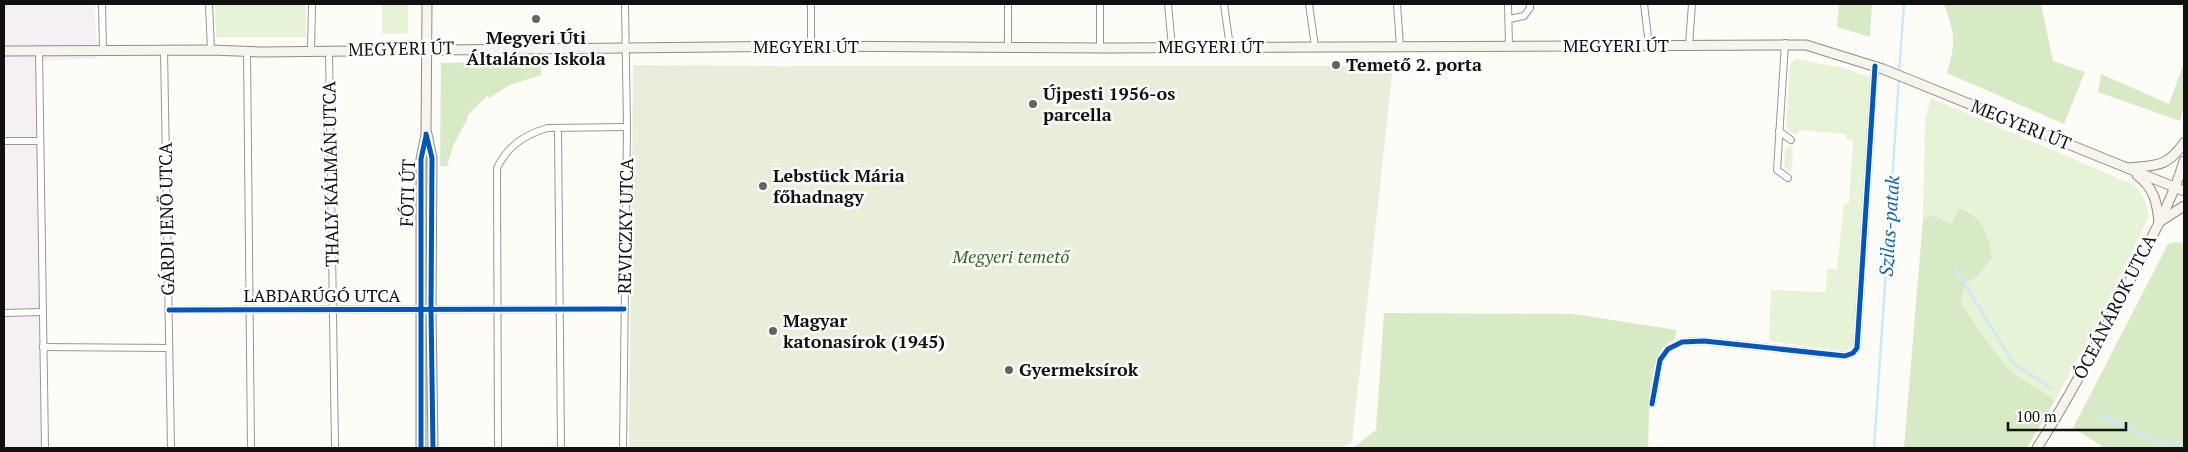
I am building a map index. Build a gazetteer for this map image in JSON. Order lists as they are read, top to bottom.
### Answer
{
  "streets": {
    "main road": ["MEGYERI ÚT", "FÓTI ÚT", "ÓCEÁNÁROK UTCA"],
    "street": [
      "THALY KÁLMÁN UTCA",
      "GÁRDI JENŐ UTCA",
      "REVICZKY UTCA",
      "LABDARÚGÓ UTCA"
    ]
  },
  "crossings": [
    ["MEGYERI ÚT", "THALY KÁLMÁN UTCA"],
    ["MEGYERI ÚT", "FÓTI ÚT"],
    ["MEGYERI ÚT", "GÁRDI JENŐ UTCA"],
    ["MEGYERI ÚT", "REVICZKY UTCA"],
    ["MEGYERI ÚT", "ÓCEÁNÁROK UTCA"],
    ["THALY KÁLMÁN UTCA", "LABDARÚGÓ UTCA"],
    ["FÓTI ÚT", "LABDARÚGÓ UTCA"],
    ["GÁRDI JENŐ UTCA", "LABDARÚGÓ UTCA"],
    ["REVICZKY UTCA", "LABDARÚGÓ UTCA"]
  ],
  "water": ["Szilas-patak"],
  "parks": ["Megyeri temető"],
  "places": [
    "Megyeri Úti Általános Iskola",
    "Temető 2. porta",
    "Újpesti 1956-os parcella",
    "Lebstück Mária főhadnagy",
    "Magyar katonasírok (1945)",
    "Gyermeksírok"
  ],
  "scale_bar": "100 m"
}
